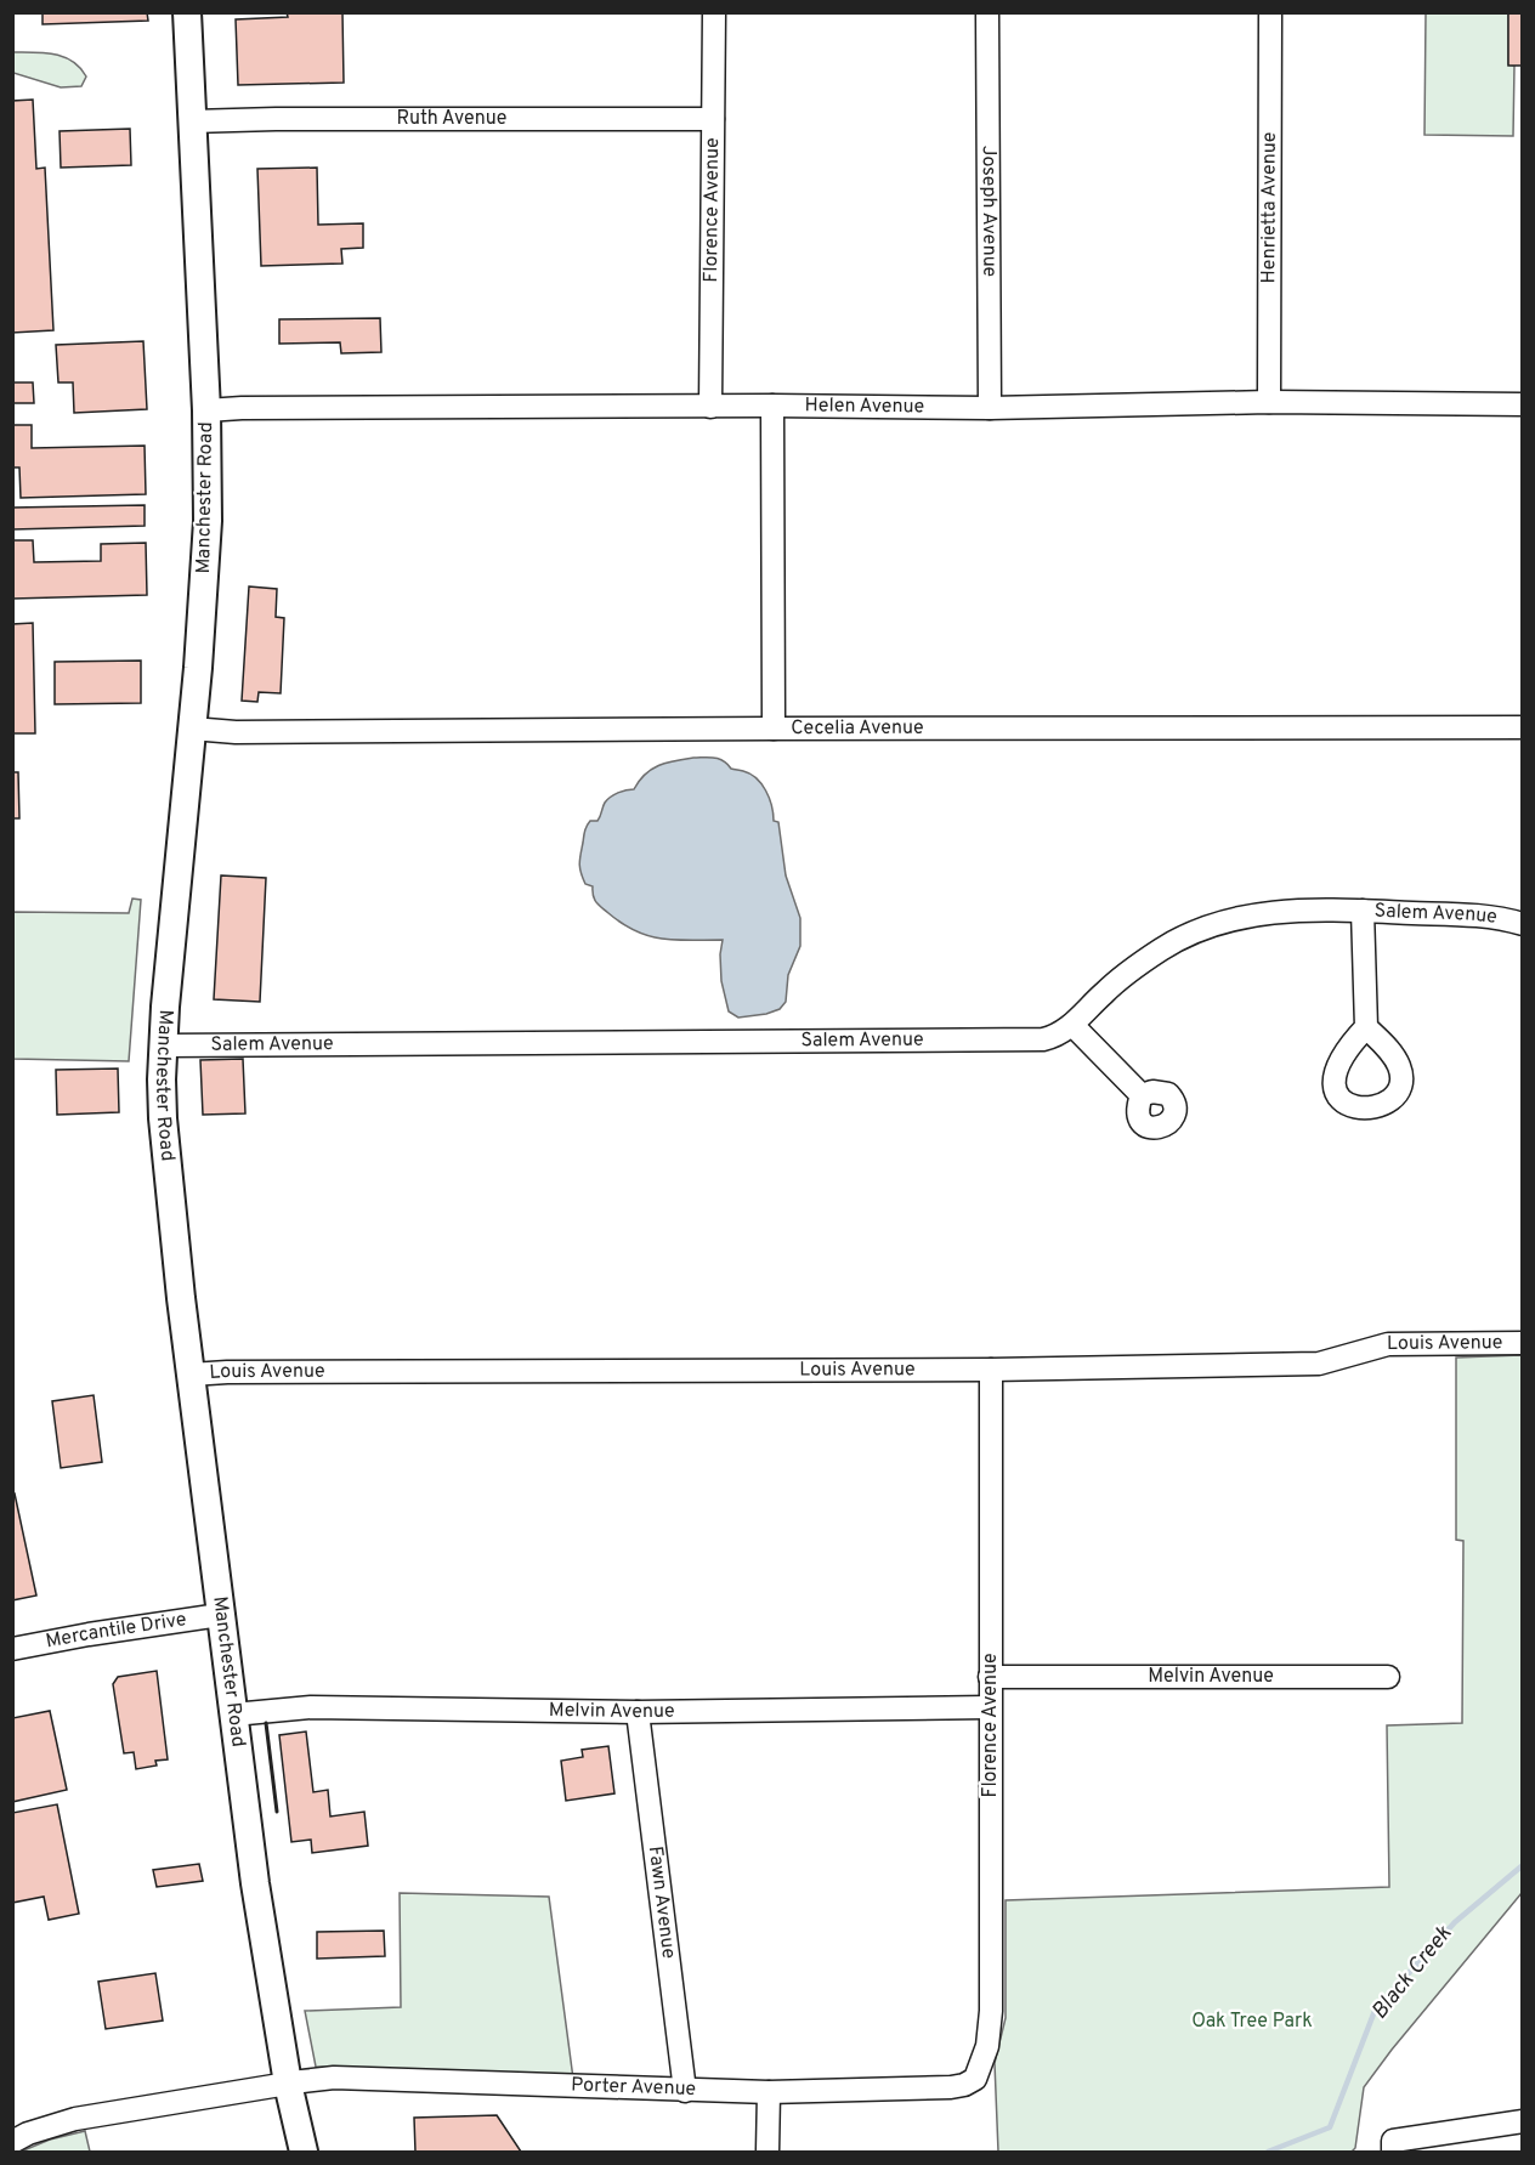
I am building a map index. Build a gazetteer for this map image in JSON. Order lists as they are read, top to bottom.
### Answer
{
  "streets": {
    "main road": ["Manchester Road"],
    "street": [
      "Ruth Avenue",
      "Henrietta Avenue",
      "Florence Avenue",
      "Joseph Avenue",
      "Helen Avenue",
      "Cecelia Avenue",
      "Salem Avenue",
      "Louis Avenue",
      "Mercantile Drive",
      "Melvin Avenue",
      "Fawn Avenue",
      "Porter Avenue"
    ]
  },
  "crossings": [
    ["Ruth Avenue", "Florence Avenue"],
    ["Ruth Avenue", "Manchester Road"],
    ["Henrietta Avenue", "Helen Avenue"],
    ["Florence Avenue", "Helen Avenue"],
    ["Florence Avenue", "Louis Avenue"],
    ["Florence Avenue", "Melvin Avenue"],
    ["Florence Avenue", "Porter Avenue"],
    ["Joseph Avenue", "Helen Avenue"],
    ["Helen Avenue", "Manchester Road"],
    ["Manchester Road", "Cecelia Avenue"],
    ["Manchester Road", "Salem Avenue"],
    ["Manchester Road", "Louis Avenue"],
    ["Manchester Road", "Mercantile Drive"],
    ["Manchester Road", "Melvin Avenue"],
    ["Manchester Road", "Porter Avenue"],
    ["Melvin Avenue", "Fawn Avenue"],
    ["Fawn Avenue", "Porter Avenue"]
  ],
  "water": ["Black Creek"],
  "parks": ["Oak Tree Park"]
}
